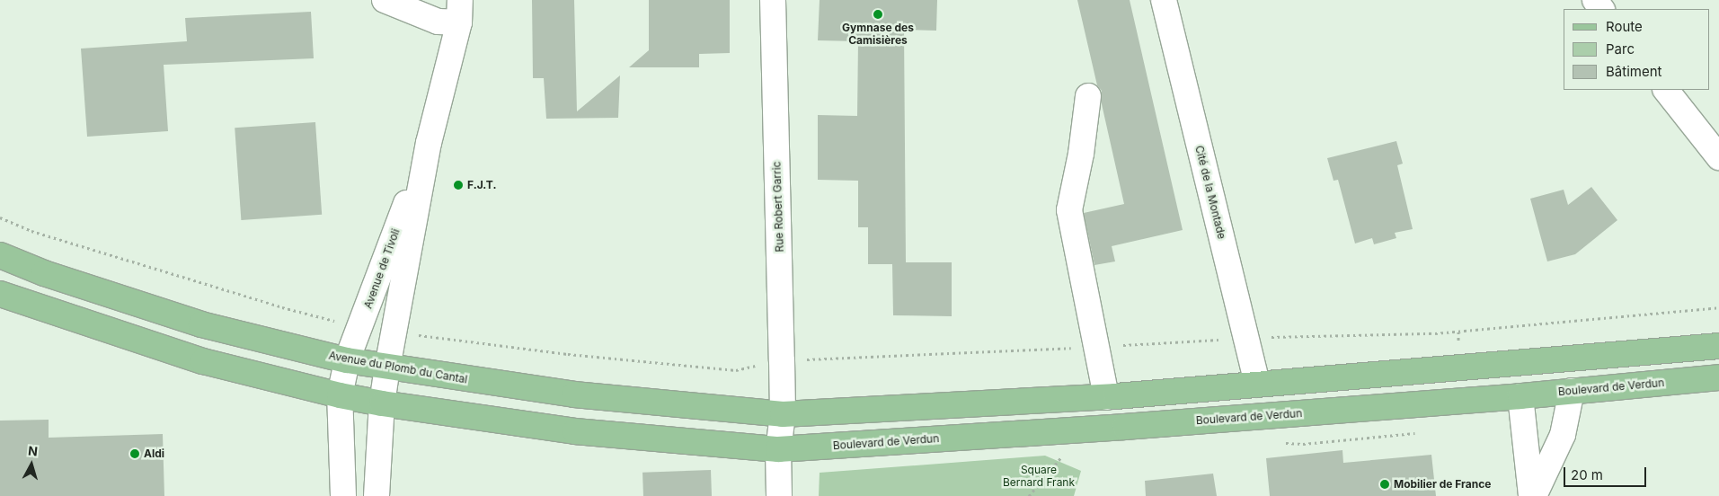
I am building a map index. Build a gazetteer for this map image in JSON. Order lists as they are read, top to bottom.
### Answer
{
  "streets": {
    "main road": ["Avenue du Plomb du Cantal", "Boulevard de Verdun"],
    "street": ["Cité de la Montade", "Rue Robert Garric", "Avenue de Tivoli"]
  },
  "crossings": [
    ["Rue Robert Garric", "Avenue du Plomb du Cantal"],
    ["Rue Robert Garric", "Boulevard de Verdun"],
    ["Avenue de Tivoli", "Avenue du Plomb du Cantal"]
  ],
  "parks": ["Square Bernard Frank"],
  "places": [
    "Gymnase des Camisières",
    "F.J.T.",
    "Aldi",
    "Mobilier de France"
  ],
  "legend": ["Route", "Parc", "Bâtiment"],
  "scale_bar": "20 m",
  "north": "top"
}
